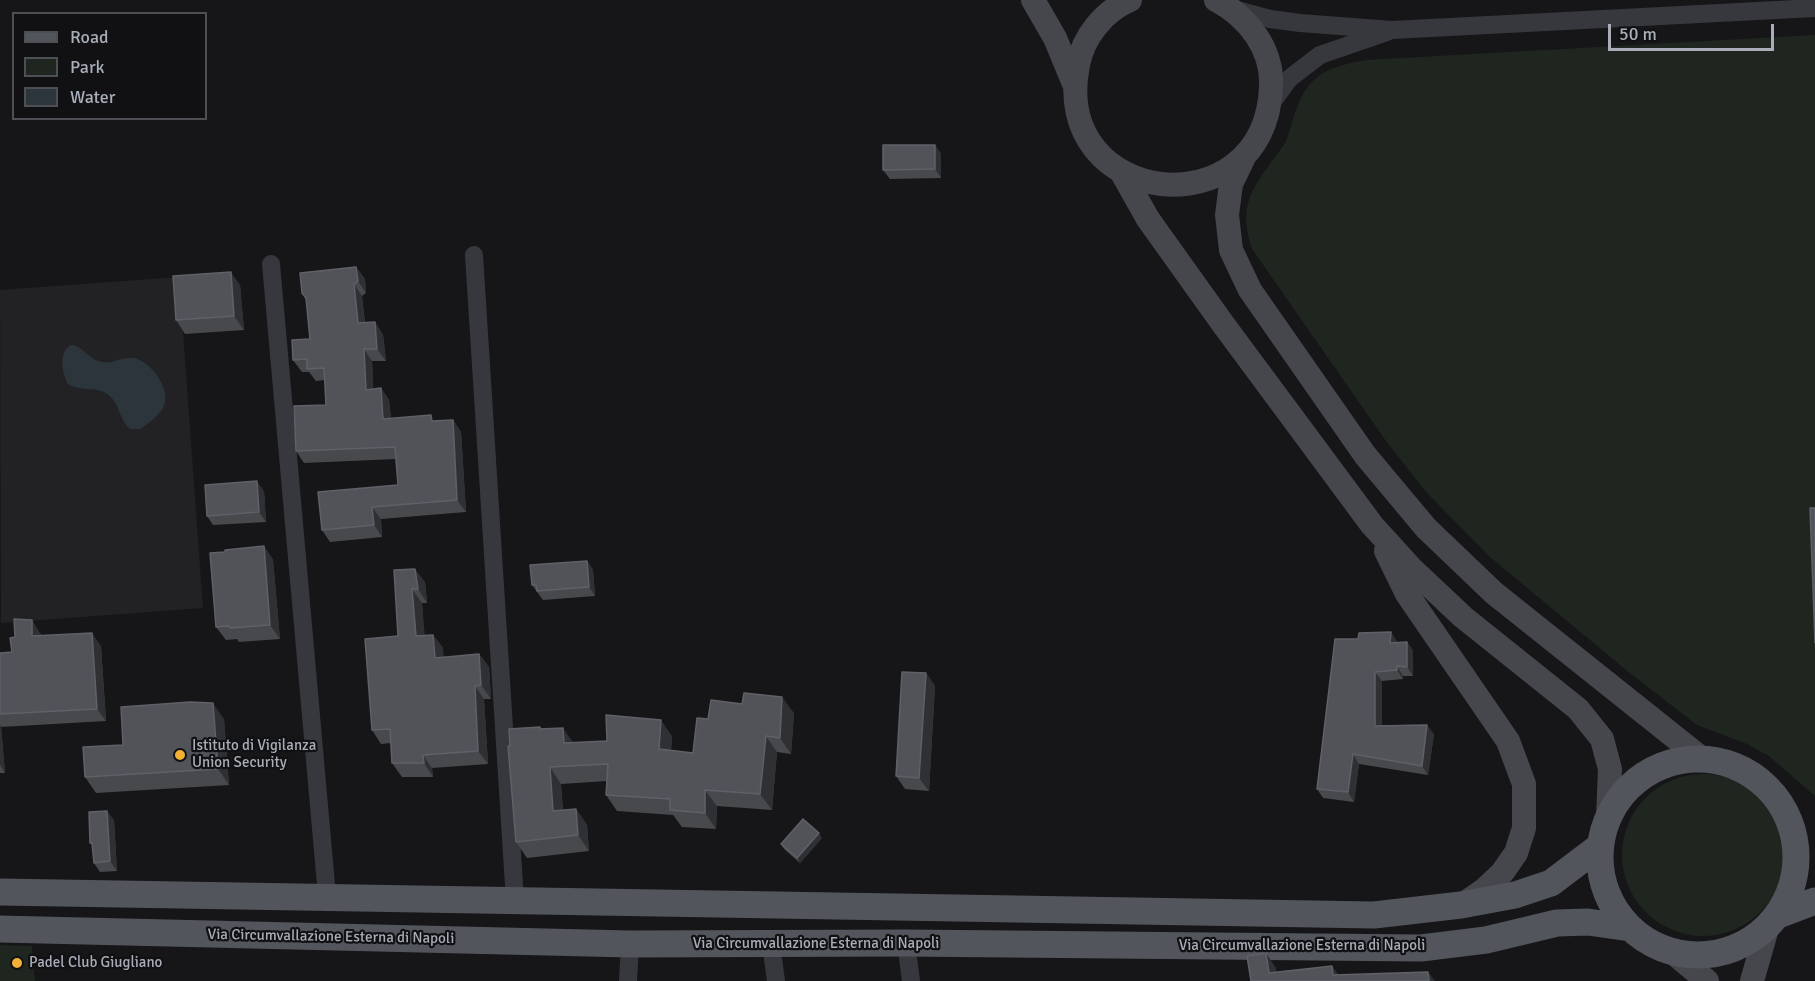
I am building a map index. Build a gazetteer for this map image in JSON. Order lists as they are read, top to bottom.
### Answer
{
  "streets": {
    "main road": ["Via Circumvallazione Esterna di Napoli"]
  },
  "places": ["Istituto di Vigilanza Union Security", "Padel Club Giugliano"],
  "legend": ["Road", "Park", "Water"],
  "scale_bar": "50 m"
}
